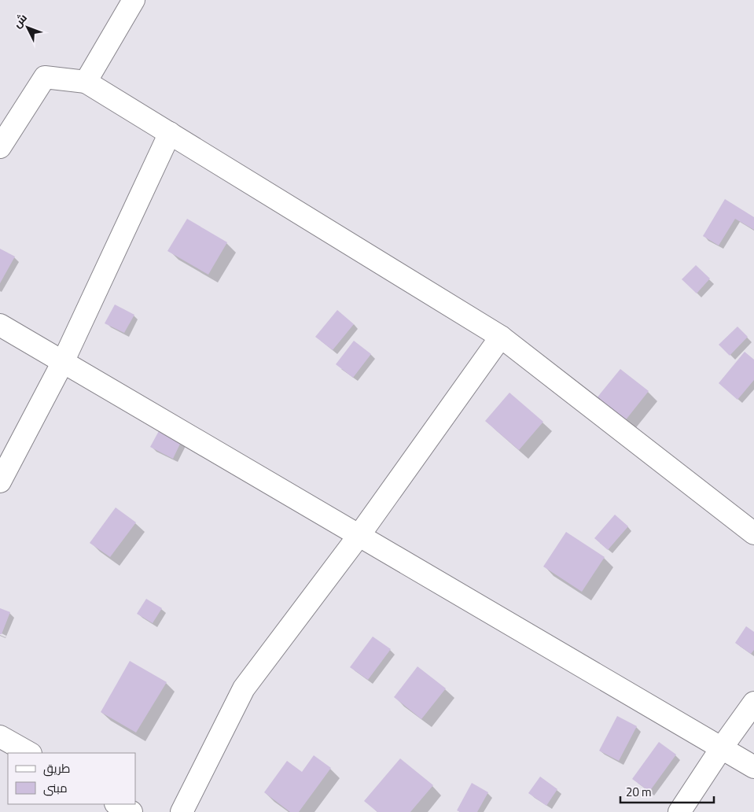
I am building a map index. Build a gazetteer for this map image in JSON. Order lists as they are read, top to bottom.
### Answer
{
  "legend": ["طريق", "مبنى"],
  "scale_bar": "20 m",
  "north": "top left"
}
